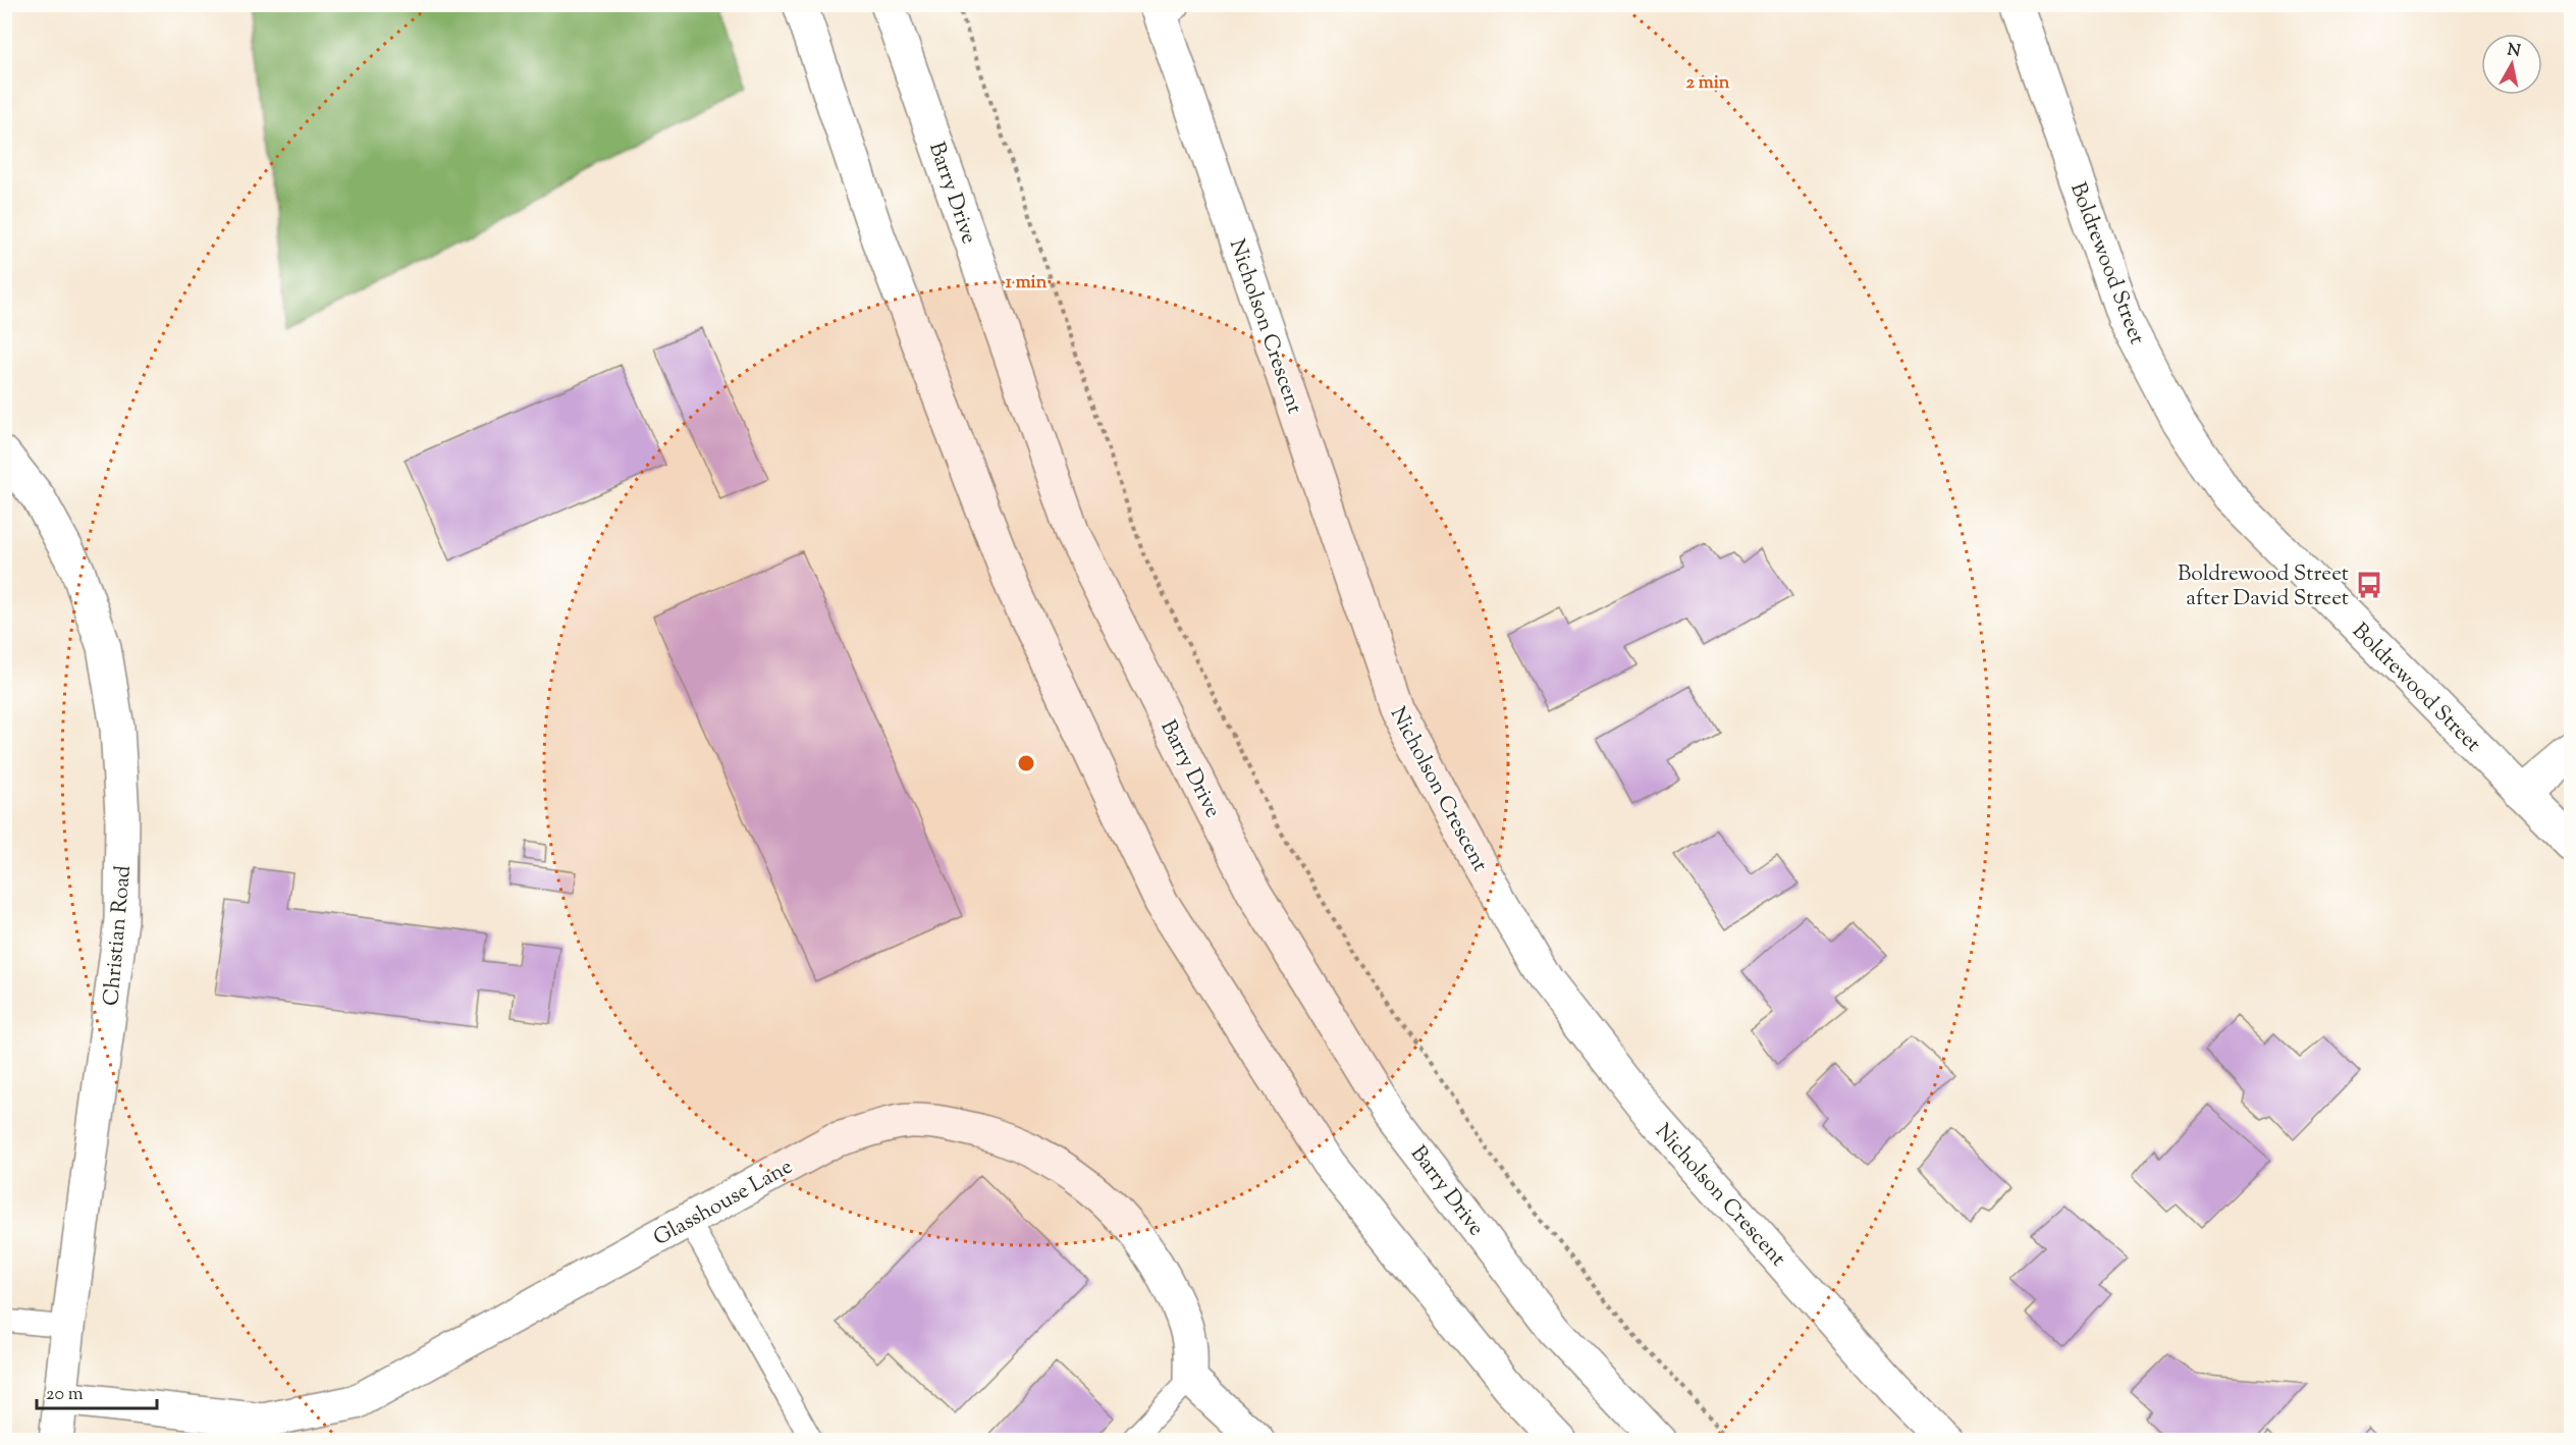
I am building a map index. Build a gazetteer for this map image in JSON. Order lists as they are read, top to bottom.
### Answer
{
  "streets": {
    "street": [
      "Barry Drive",
      "Boldrewood Street",
      "Nicholson Crescent",
      "Christian Road",
      "Glasshouse Lane"
    ]
  },
  "crossings": [
    ["Christian Road", "Glasshouse Lane"]
  ],
  "places": {
    "bus stop": ["Boldrewood Street after David Street"]
  },
  "scale_bar": "20 m",
  "north": "top",
  "rings": ["2 min", "1 min"]
}
